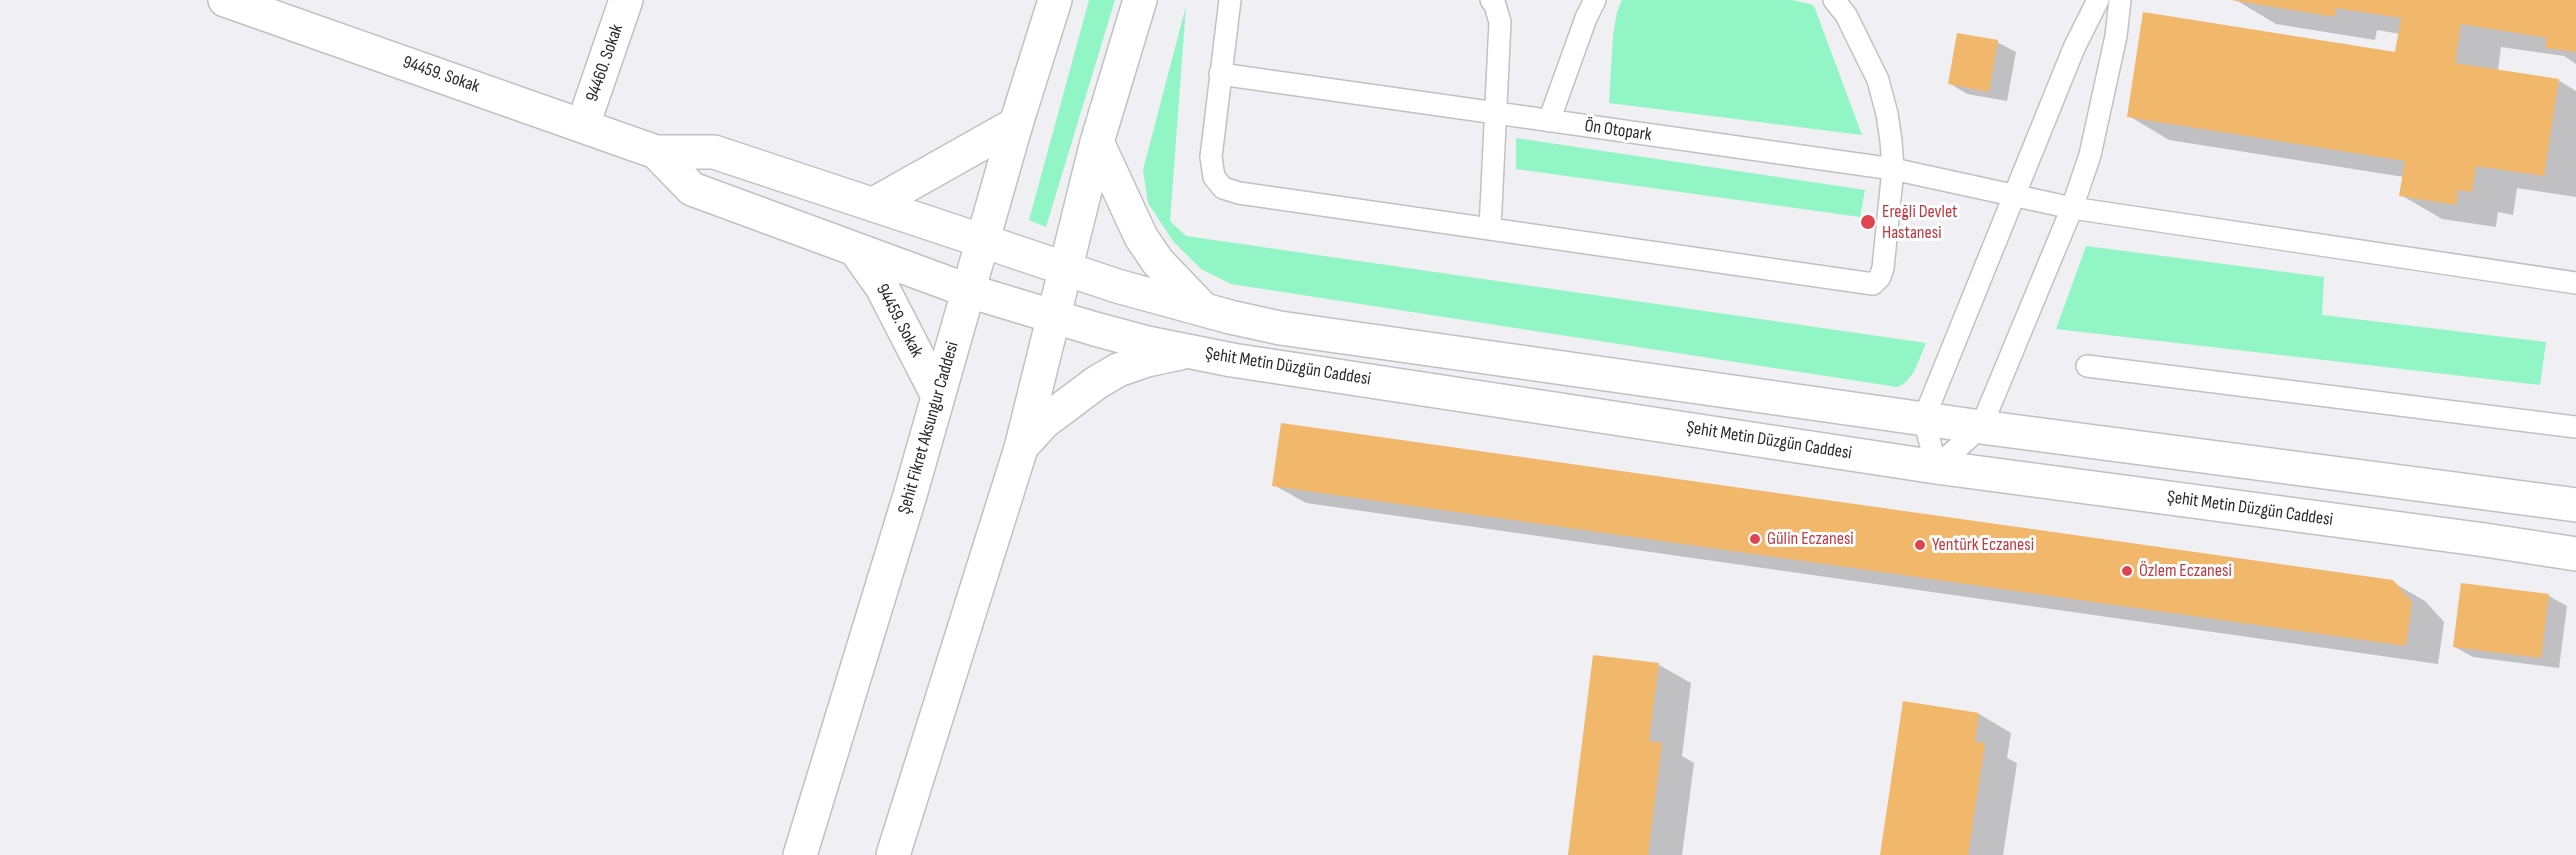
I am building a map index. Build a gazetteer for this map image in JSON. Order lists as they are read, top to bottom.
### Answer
{
  "streets": {
    "main road": [
      "94460. Sokak",
      "94459. Sokak",
      "Şehit Metin Düzgün Caddesi",
      "Şehit Fikret Aksungur Caddesi"
    ],
    "lane": ["Ön Otopark"]
  },
  "crossings": [
    ["94460. Sokak", "94459. Sokak"],
    ["94459. Sokak", "Şehit Metin Düzgün Caddesi"],
    ["94459. Sokak", "Şehit Fikret Aksungur Caddesi"],
    ["Şehit Metin Düzgün Caddesi", "Şehit Fikret Aksungur Caddesi"]
  ],
  "places": [
    "Ereğli Devlet Hastanesi",
    "Gülin Eczanesi",
    "Yentürk Eczanesi",
    "Özlem Eczanesi"
  ]
}
